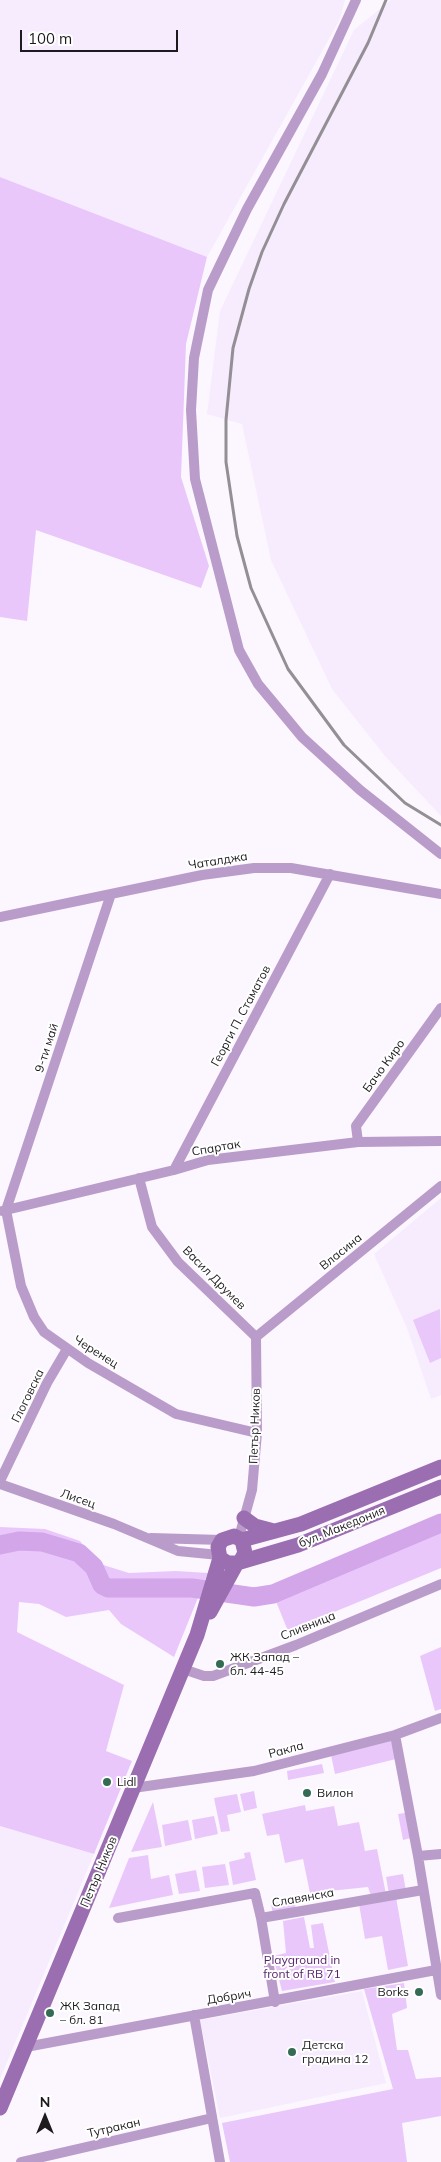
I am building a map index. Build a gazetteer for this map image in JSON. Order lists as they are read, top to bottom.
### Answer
{
  "streets": {
    "street": [
      "Чаталджа",
      "Георги П. Стаматов",
      "9-ти май",
      "Бачо Киро",
      "Спартак",
      "Власина",
      "Васил Друмев",
      "Черенец",
      "Глоговска",
      "Петър Ников",
      "Лисец",
      "бул. Македония",
      "Сливница",
      "Ракла",
      "Славянска",
      "Добрич",
      "Тутракан"
    ]
  },
  "crossings": [
    ["Чаталджа", "Георги П. Стаматов"],
    ["Чаталджа", "9-ти май"],
    ["Георги П. Стаматов", "Спартак"],
    ["9-ти май", "Спартак"],
    ["9-ти май", "Черенец"],
    ["Бачо Киро", "Спартак"],
    ["Спартак", "Васил Друмев"],
    ["Спартак", "Черенец"],
    ["Власина", "Васил Друмев"],
    ["Власина", "Петър Ников"],
    ["Васил Друмев", "Петър Ников"],
    ["Черенец", "Глоговска"],
    ["Черенец", "Петър Ников"],
    ["Глоговска", "Лисец"],
    ["Петър Ников", "Лисец"],
    ["Петър Ников", "бул. Македония"],
    ["Петър Ников", "Сливница"],
    ["Петър Ников", "Ракла"],
    ["Петър Ников", "Добрич"],
    ["Лисец", "бул. Македония"]
  ],
  "parks": ["Playground in front of RB 71"],
  "places": [
    "ЖК Запад – бл. 44-45",
    "Lidl",
    "Вилон",
    "Borks",
    "ЖК Запад – бл. 81",
    "Детска градина 12"
  ],
  "scale_bar": "100 m",
  "north": "top"
}
